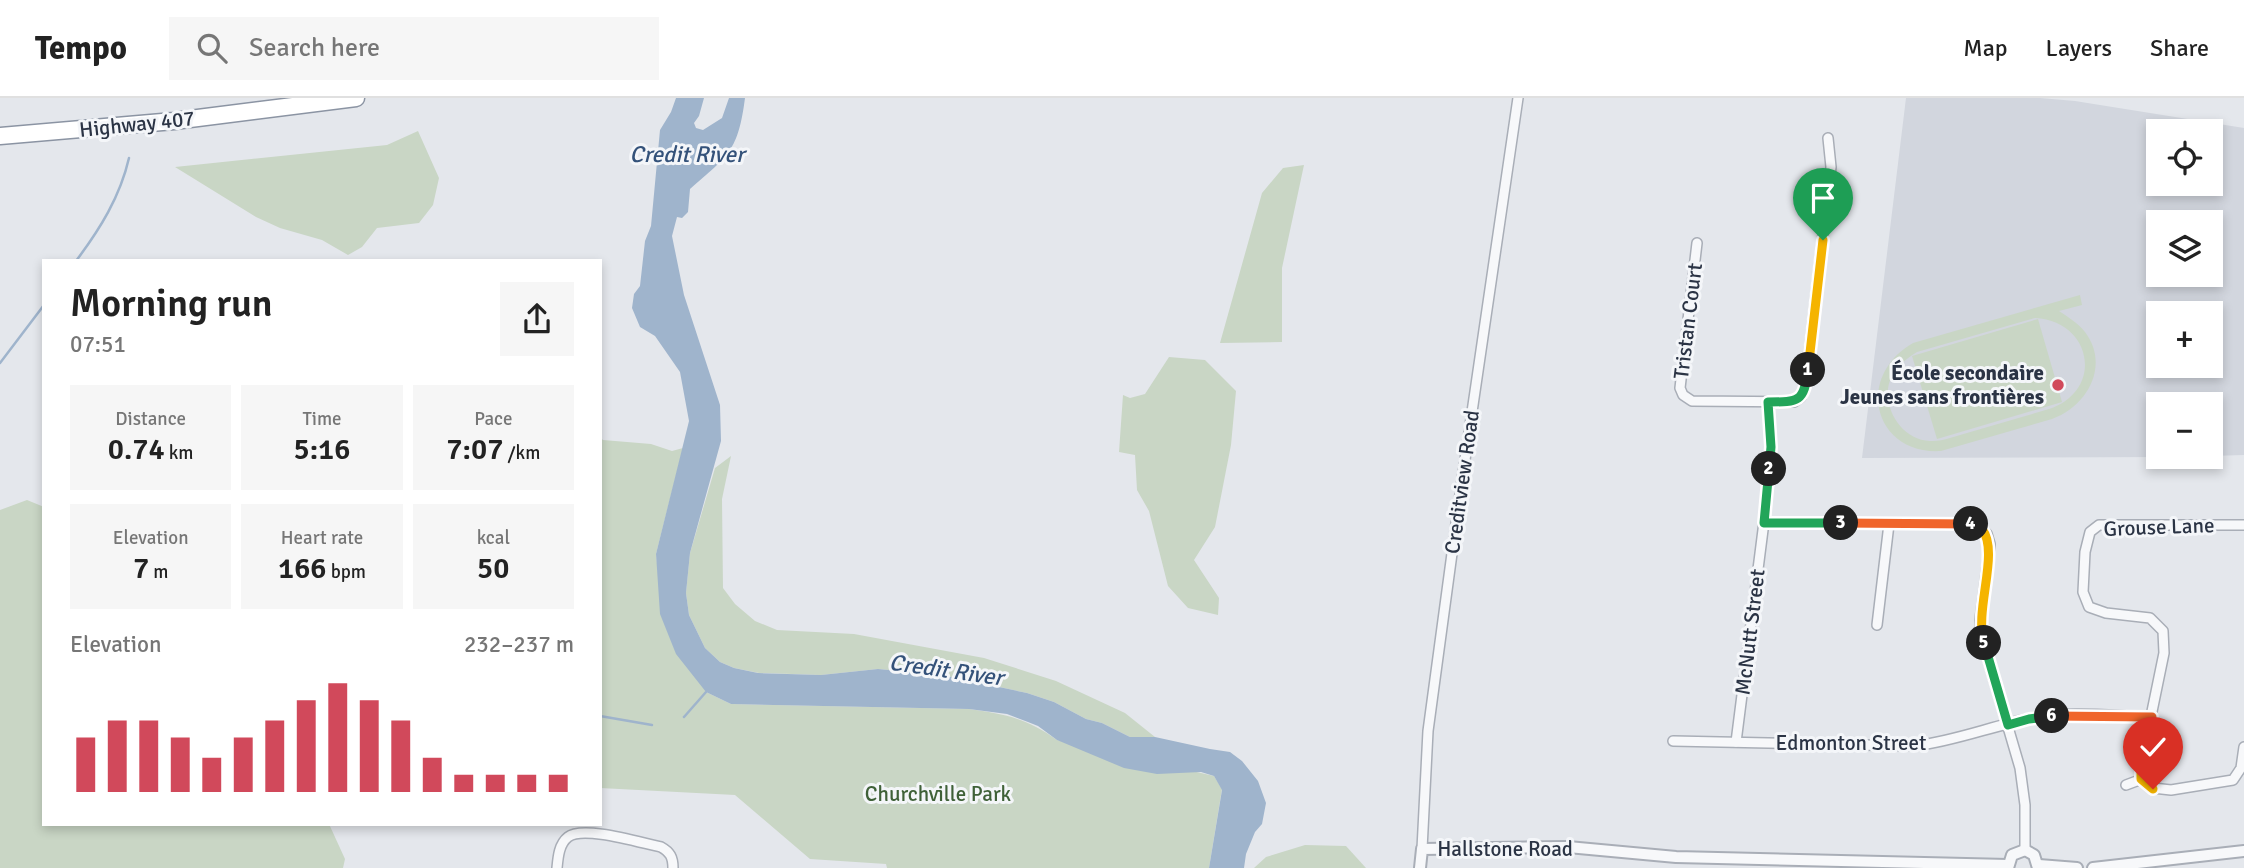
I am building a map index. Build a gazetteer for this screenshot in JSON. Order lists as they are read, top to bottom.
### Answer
{
  "streets": {
    "highway": ["Highway 407"],
    "street": [
      "Tristan Court",
      "Creditview Road",
      "Grouse Lane",
      "McNutt Street",
      "Edmonton Street",
      "Hallstone Road"
    ]
  },
  "crossings": [
    ["Tristan Court", "McNutt Street"],
    ["Creditview Road", "Hallstone Road"],
    ["Grouse Lane", "Edmonton Street"],
    ["McNutt Street", "Edmonton Street"]
  ],
  "water": ["Credit River"],
  "parks": ["Churchville Park"],
  "places": ["École secondaire Jeunes sans frontières"],
  "page": {
    "header": "Tempo",
    "search": "Search here",
    "nav": ["Map", "Layers", "Share"],
    "map_buttons": ["+", "−"],
    "heading": ["Morning run", "07:51"],
    "pins": [
      "1",
      "2",
      "3",
      "4",
      "5",
      "6"
    ],
    "stats": [
      ["Distance", "0.74 km"],
      ["Time", "5:16"],
      ["Pace", "7:07 /km"],
      ["Elevation", "7 m"],
      ["Heart rate", "166 bpm"],
      ["kcal", "50"]
    ],
    "chart": ["Elevation", "232–237 m"]
  }
}
